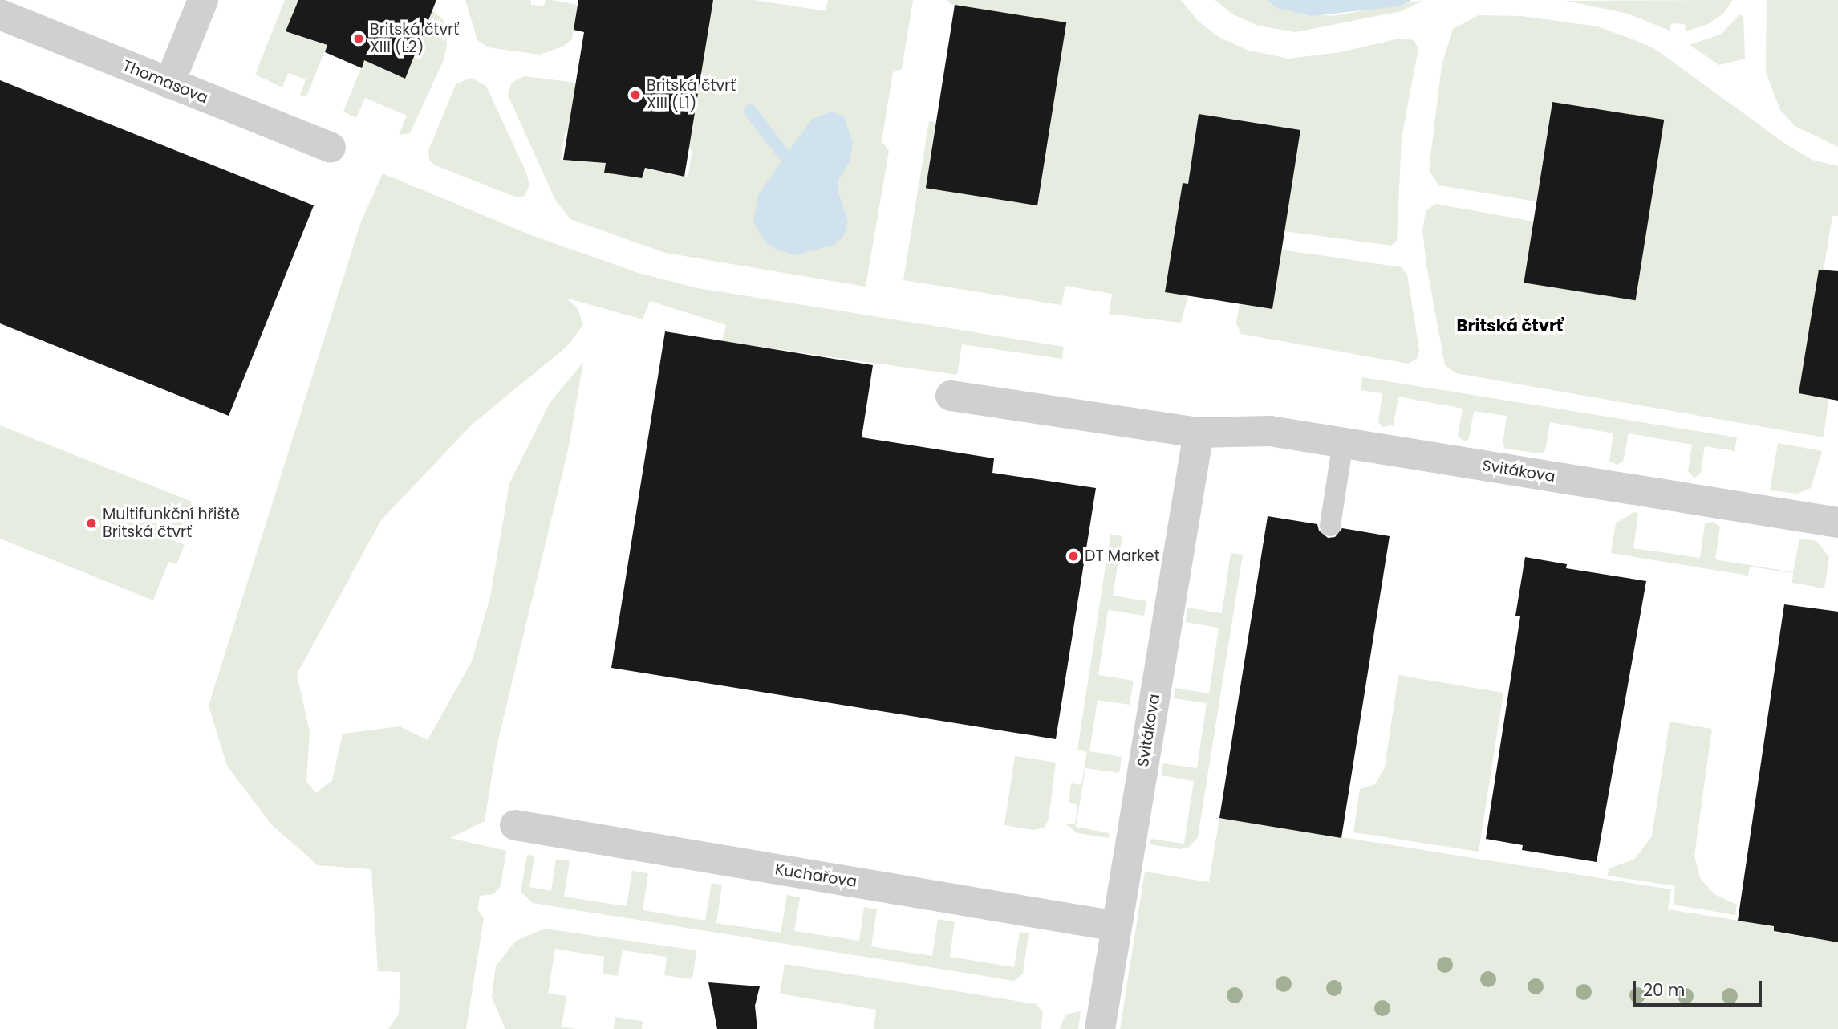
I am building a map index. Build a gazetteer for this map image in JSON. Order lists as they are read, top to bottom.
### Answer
{
  "streets": {
    "street": ["Thomasova", "Svitákova", "Kuchařova"]
  },
  "crossings": [
    ["Svitákova", "Kuchařova"]
  ],
  "districts": ["Britská čtvrť"],
  "places": [
    "Britská čtvrť XIII (L2)",
    "Britská čtvrť XIII (L1)",
    "Multifunkční hřiště Britská čtvrť",
    "DT Market"
  ],
  "scale_bar": "20 m"
}
